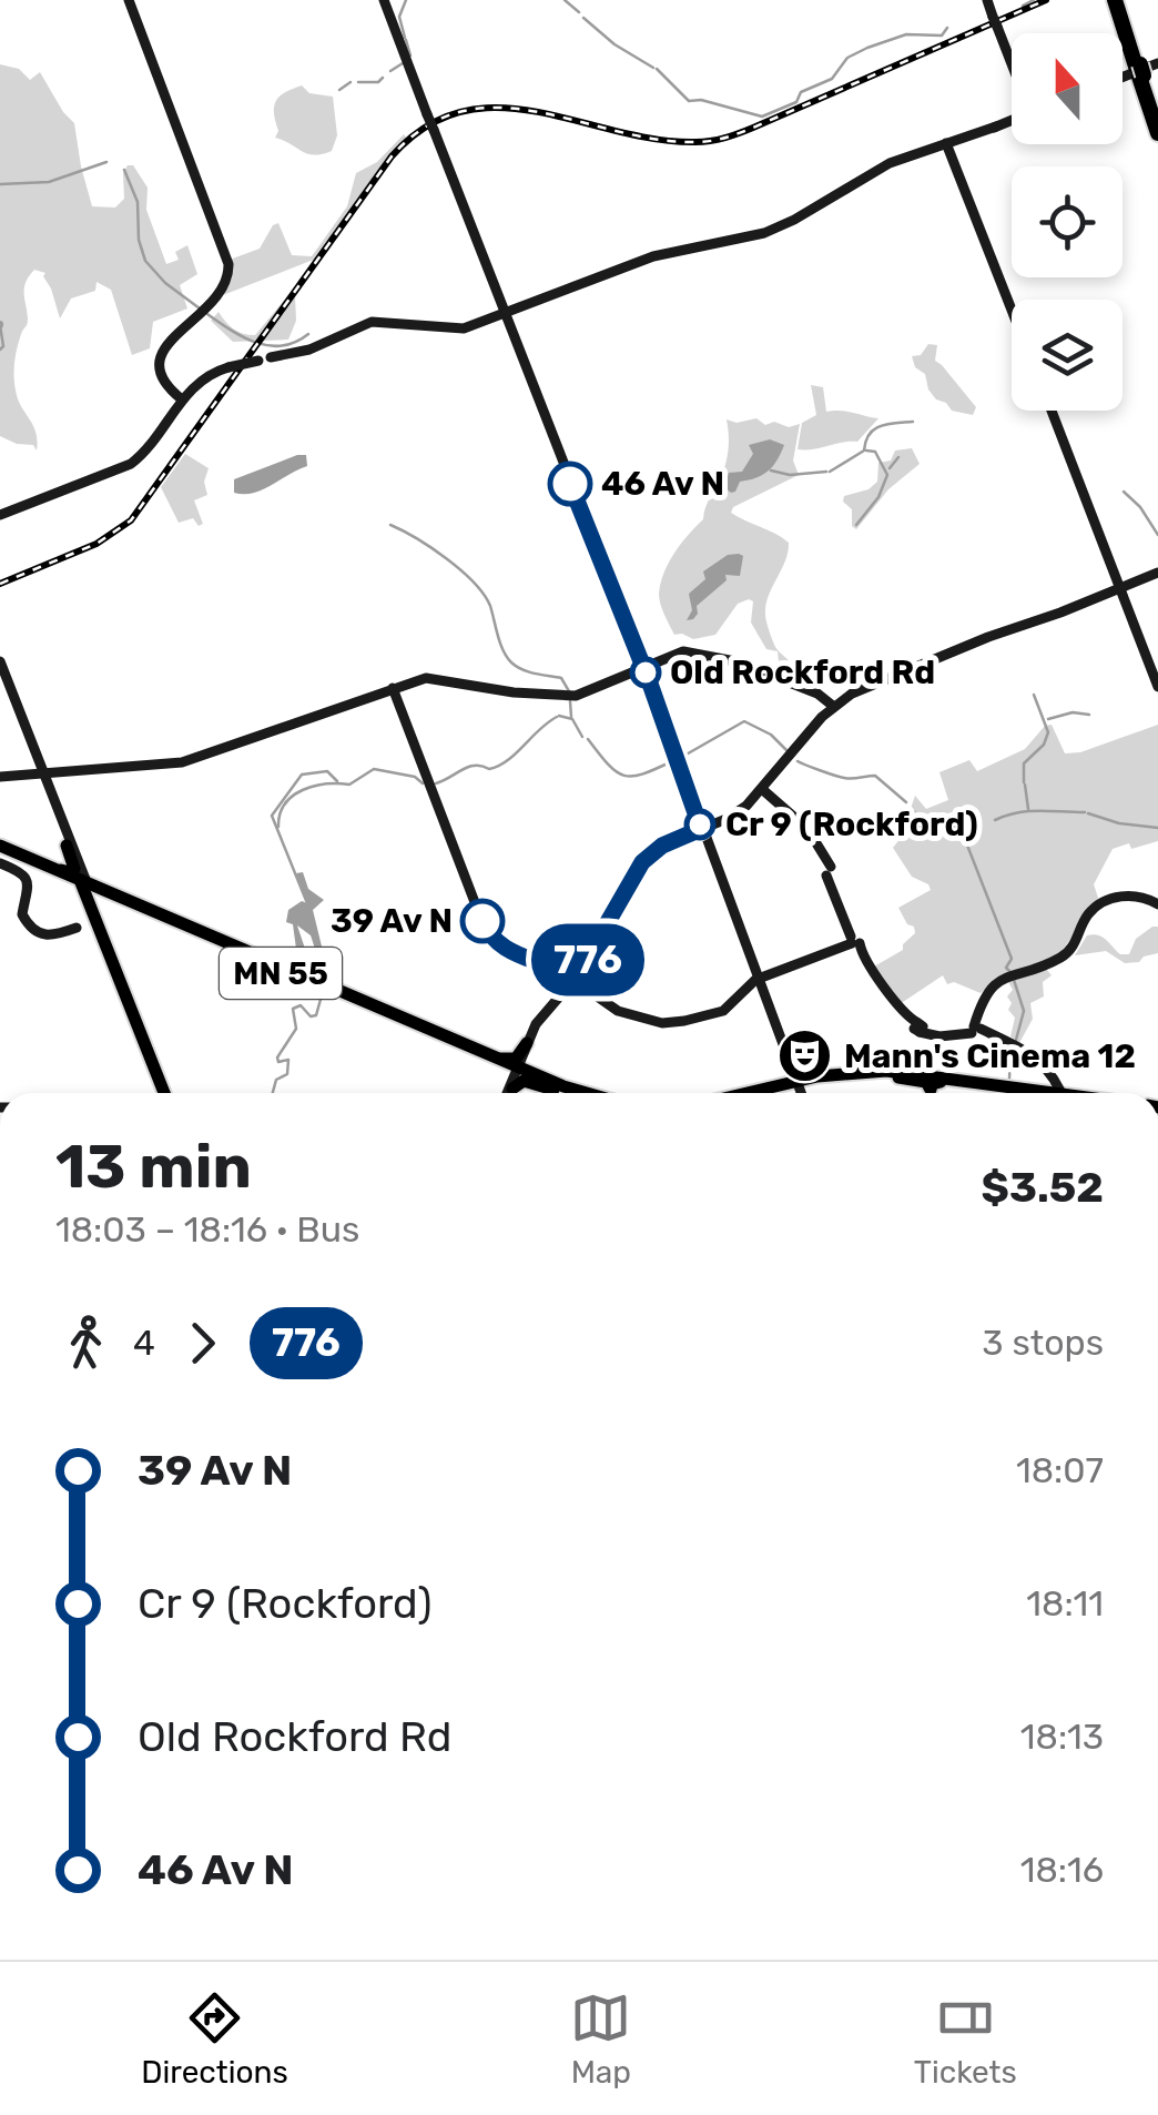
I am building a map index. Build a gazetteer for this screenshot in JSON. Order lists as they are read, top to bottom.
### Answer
{
  "streets": {
    "main road": ["MN 55"]
  },
  "places": {
    "other": [
      "46 Av N",
      "Old Rockford Rd",
      "Cr 9 (Rockford)",
      "39 Av N"
    ],
    "theatre": ["Mann's Cinema 12"]
  },
  "lines": ["bus line 776"],
  "north": "top",
  "page": {
    "on_map": "776",
    "heading": ["13 min", "18:03 – 18:16 · Bus", "$3.52"],
    "legs": ["4", "776", "3 stops"],
    "list": [
      {
        "name": "39 Av N",
        "value": "18:07"
      },
      {
        "name": "Cr 9 (Rockford)",
        "value": "18:11"
      },
      {
        "name": "Old Rockford Rd",
        "value": "18:13"
      },
      {
        "name": "46 Av N",
        "value": "18:16"
      }
    ],
    "tabs": ["Directions", "Map", "Tickets"]
  }
}
